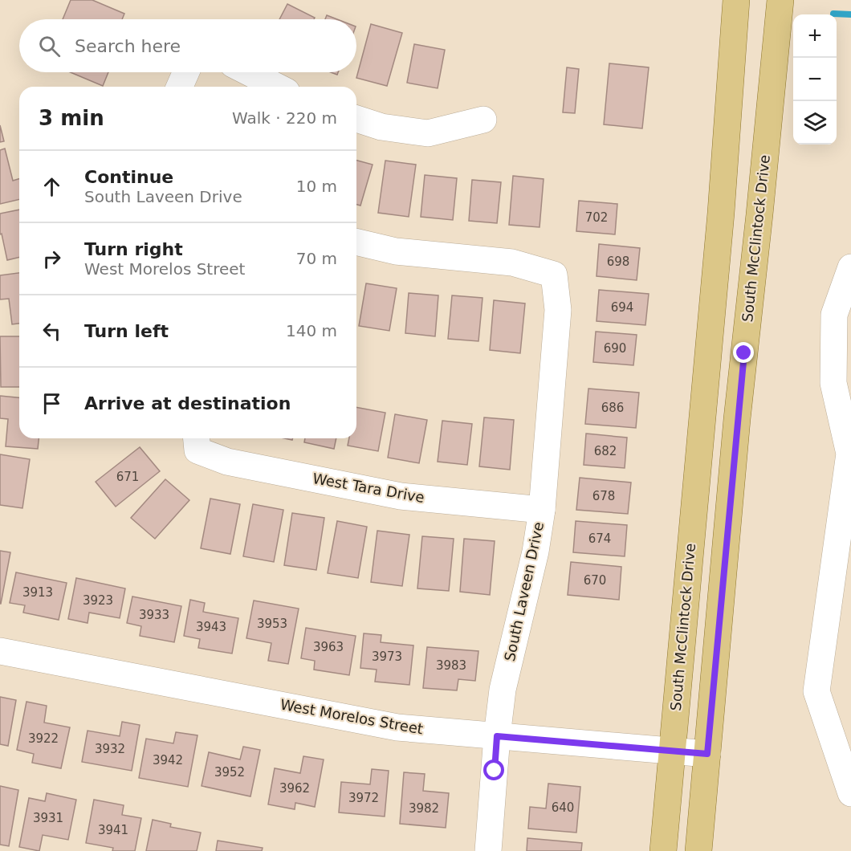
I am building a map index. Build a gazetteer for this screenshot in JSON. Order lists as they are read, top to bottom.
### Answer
{
  "streets": {
    "main road": ["South McClintock Drive"],
    "street": ["West Tara Drive", "South Laveen Drive", "West Morelos Street"]
  },
  "crossings": [
    ["South McClintock Drive", "West Morelos Street"],
    ["West Tara Drive", "South Laveen Drive"],
    ["South Laveen Drive", "West Morelos Street"]
  ],
  "house_numbers": [
    "702",
    "698",
    "694",
    "690",
    "686",
    "682",
    "671",
    "678",
    "674",
    "670",
    "3913",
    "3923",
    "3933",
    "3953",
    "3943",
    "3963",
    "3973",
    "3983",
    "3922",
    "3932",
    "3942",
    "3952",
    "3962",
    "3972",
    "640",
    "3982",
    "3931",
    "3941"
  ],
  "page": {
    "map_buttons": ["+", "−"],
    "search": "Search here",
    "heading": ["3 min", "Walk · 220 m"],
    "list": [
      ["Continue", "South Laveen Drive", "10 m"],
      ["Turn right", "West Morelos Street", "70 m"],
      ["Turn left", "140 m"],
      "Arrive at destination"
    ]
  }
}
